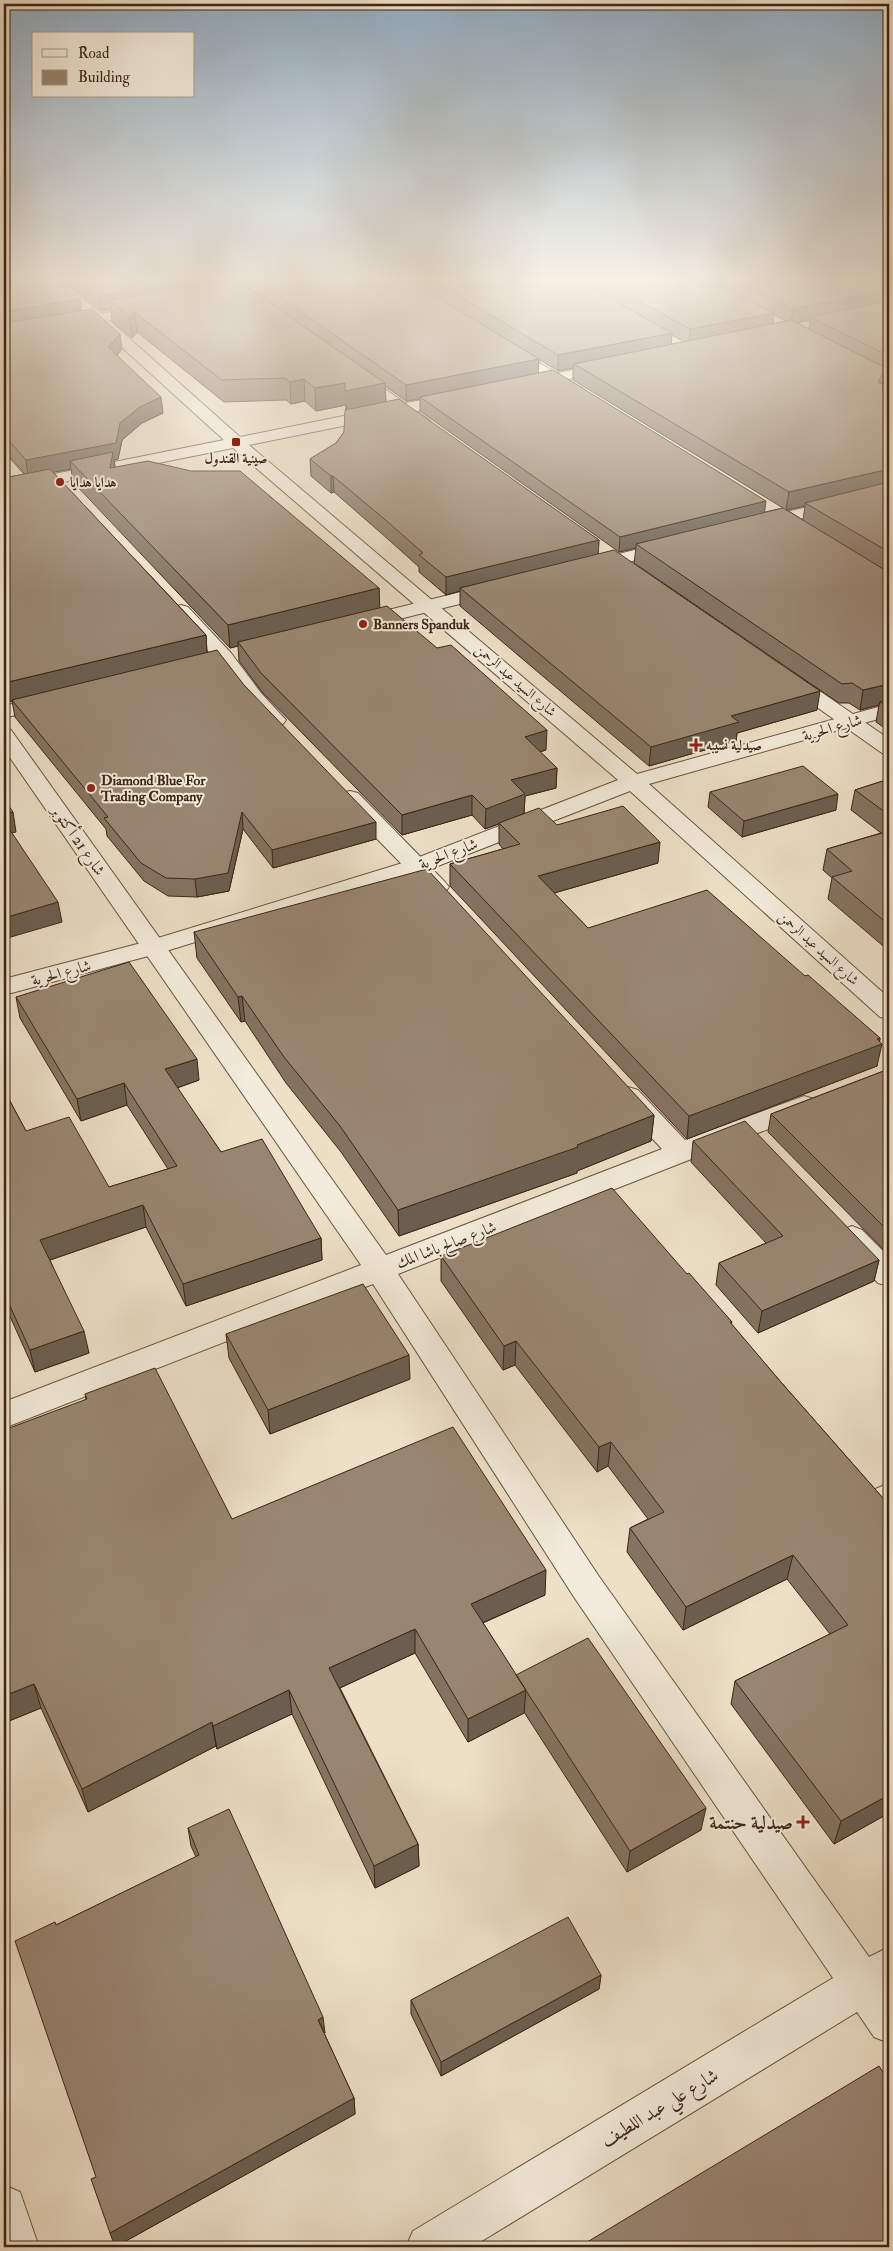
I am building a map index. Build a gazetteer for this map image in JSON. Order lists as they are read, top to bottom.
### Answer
{
  "streets": {
    "street": [
      "شارع السيد عبد الرحمن",
      "شارع الحرية",
      "شارع 21 أكتوبر",
      "شارع صالح باشا المك",
      "شارع علي عبد اللطيف"
    ]
  },
  "crossings": [
    ["شارع السيد عبد الرحمن", "شارع الحرية"],
    ["شارع الحرية", "شارع 21 أكتوبر"],
    ["شارع 21 أكتوبر", "شارع صالح باشا المك"],
    ["شارع 21 أكتوبر", "شارع علي عبد اللطيف"]
  ],
  "places": {
    "transit": ["صينية القندول"],
    "other": ["هدايا هدايا", "Banners Spanduk", "Diamond Blue For Trading Company"],
    "health": ["صيدلية نسيبه", "صيدلية حنتمة"]
  },
  "legend": ["Road", "Building"]
}
